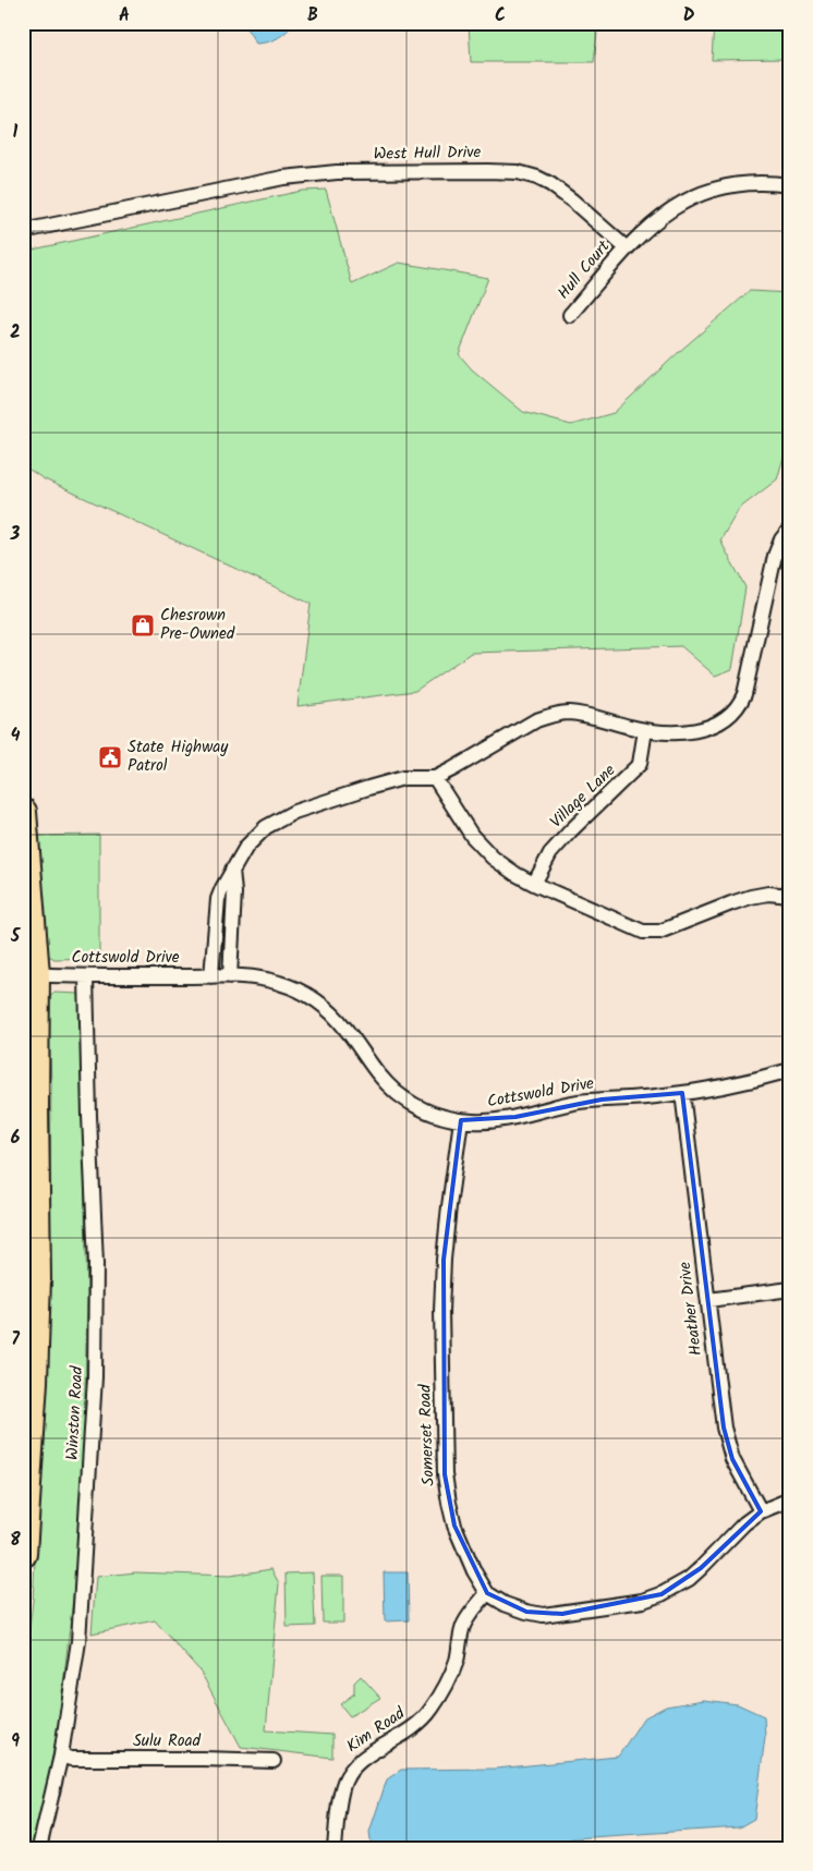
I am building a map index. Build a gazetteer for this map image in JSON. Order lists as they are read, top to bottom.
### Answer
{
  "streets": {
    "street": [
      "West Hull Drive",
      "Hull Court",
      "Village Lane",
      "Cottswold Drive",
      "Heather Drive",
      "Winston Road",
      "Somerset Road",
      "Kim Road",
      "Sulu Road"
    ]
  },
  "crossings": [
    ["West Hull Drive", "Hull Court"],
    ["Cottswold Drive", "Heather Drive"],
    ["Cottswold Drive", "Winston Road"],
    ["Cottswold Drive", "Somerset Road"],
    ["Winston Road", "Sulu Road"],
    ["Somerset Road", "Kim Road"]
  ],
  "places": {
    "shop": ["Chesrown Pre-Owned"],
    "public building": ["State Highway Patrol"]
  },
  "grid": {
    "columns": [
      "A",
      "B",
      "C",
      "D"
    ],
    "rows": [
      "1",
      "2",
      "3",
      "4",
      "5",
      "6",
      "7",
      "8",
      "9"
    ]
  }
}
